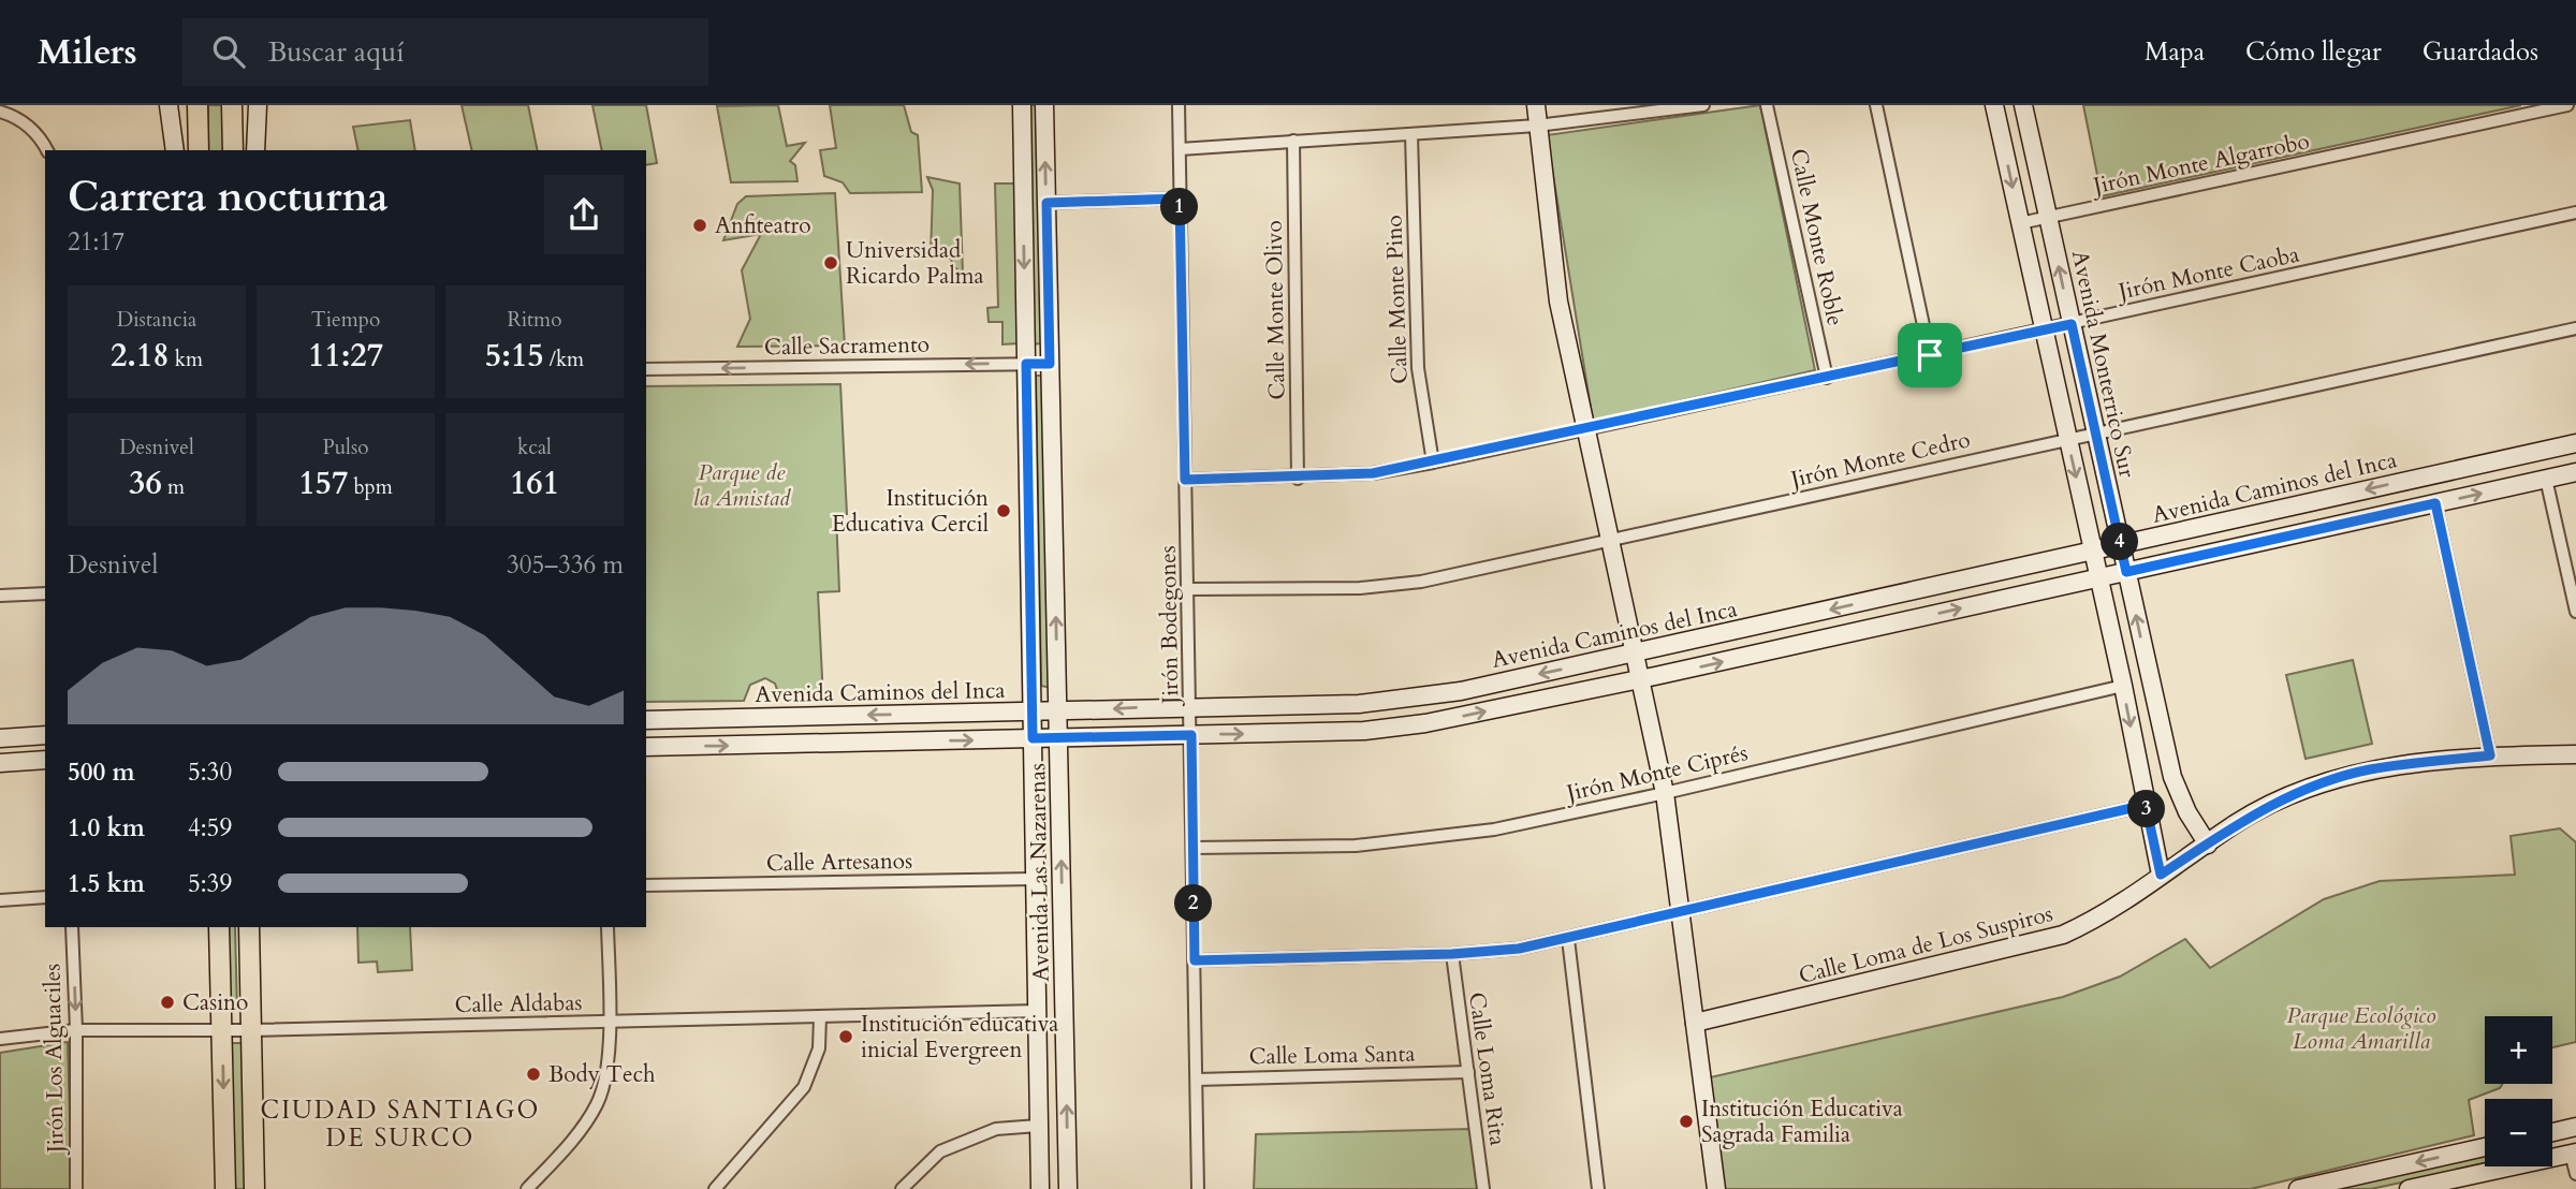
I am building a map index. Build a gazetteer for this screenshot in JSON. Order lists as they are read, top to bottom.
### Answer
{
  "streets": {
    "street": [
      "Jirón Monte Algarrobo",
      "Calle Monte Roble",
      "Jirón Monte Caoba",
      "Calle Monte Pino",
      "Calle Monte Olivo",
      "Calle Sacramento",
      "Avenida Monterrico Sur",
      "Jirón Monte Cedro",
      "Avenida Caminos del Inca",
      "Jirón Bodegones",
      "Jirón Monte Ciprés",
      "Calle Artesanos",
      "Avenida Las Nazarenas",
      "Calle Loma de Los Suspiros",
      "Calle Aldabas",
      "Calle Loma Santa",
      "Jirón Los Alguaciles",
      "Calle Loma Rita"
    ]
  },
  "crossings": [
    ["Jirón Monte Algarrobo", "Avenida Monterrico Sur"],
    ["Calle Monte Roble", "Jirón Monte Caoba"],
    ["Jirón Monte Caoba", "Calle Monte Pino"],
    ["Jirón Monte Caoba", "Calle Monte Olivo"],
    ["Jirón Monte Caoba", "Avenida Monterrico Sur"],
    ["Jirón Monte Caoba", "Jirón Bodegones"],
    ["Calle Sacramento", "Avenida Las Nazarenas"],
    ["Avenida Monterrico Sur", "Jirón Monte Cedro"],
    ["Avenida Monterrico Sur", "Avenida Caminos del Inca"],
    ["Avenida Monterrico Sur", "Calle Loma de Los Suspiros"],
    ["Jirón Monte Cedro", "Jirón Bodegones"],
    ["Avenida Caminos del Inca", "Jirón Bodegones"],
    ["Avenida Caminos del Inca", "Avenida Las Nazarenas"],
    ["Jirón Bodegones", "Jirón Monte Ciprés"],
    ["Jirón Bodegones", "Calle Loma Santa"],
    ["Calle Artesanos", "Avenida Las Nazarenas"],
    ["Avenida Las Nazarenas", "Calle Aldabas"],
    ["Calle Aldabas", "Jirón Los Alguaciles"],
    ["Calle Loma Santa", "Calle Loma Rita"]
  ],
  "one_way": ["Calle Sacramento", "Jirón Los Alguaciles"],
  "districts": ["CIUDAD SANTIAGO DE SURCO"],
  "parks": ["Parque de la Amistad", "Parque Ecológico Loma Amarilla"],
  "places": [
    "Anfiteatro",
    "Universidad Ricardo Palma",
    "Institución Educativa Cercil",
    "Casino",
    "Institución educativa inicial Evergreen",
    "Body Tech",
    "Institución Educativa Sagrada Familia"
  ],
  "page": {
    "header": "Milers",
    "search": "Buscar aquí",
    "nav": ["Mapa", "Cómo llegar", "Guardados"],
    "heading": ["Carrera nocturna", "21:17"],
    "pins": [
      "1",
      "4",
      "3",
      "2"
    ],
    "stats": [
      ["Distancia", "2.18 km"],
      ["Tiempo", "11:27"],
      ["Ritmo", "5:15 /km"],
      ["Desnivel", "36 m"],
      ["Pulso", "157 bpm"],
      ["kcal", "161"]
    ],
    "chart": ["Desnivel", "305–336 m"],
    "list": [
      {
        "name": "500 m",
        "note": "5:30"
      },
      {
        "name": "1.0 km",
        "note": "4:59"
      },
      {
        "name": "1.5 km",
        "note": "5:39"
      }
    ],
    "map_buttons": ["+", "−"]
  }
}
